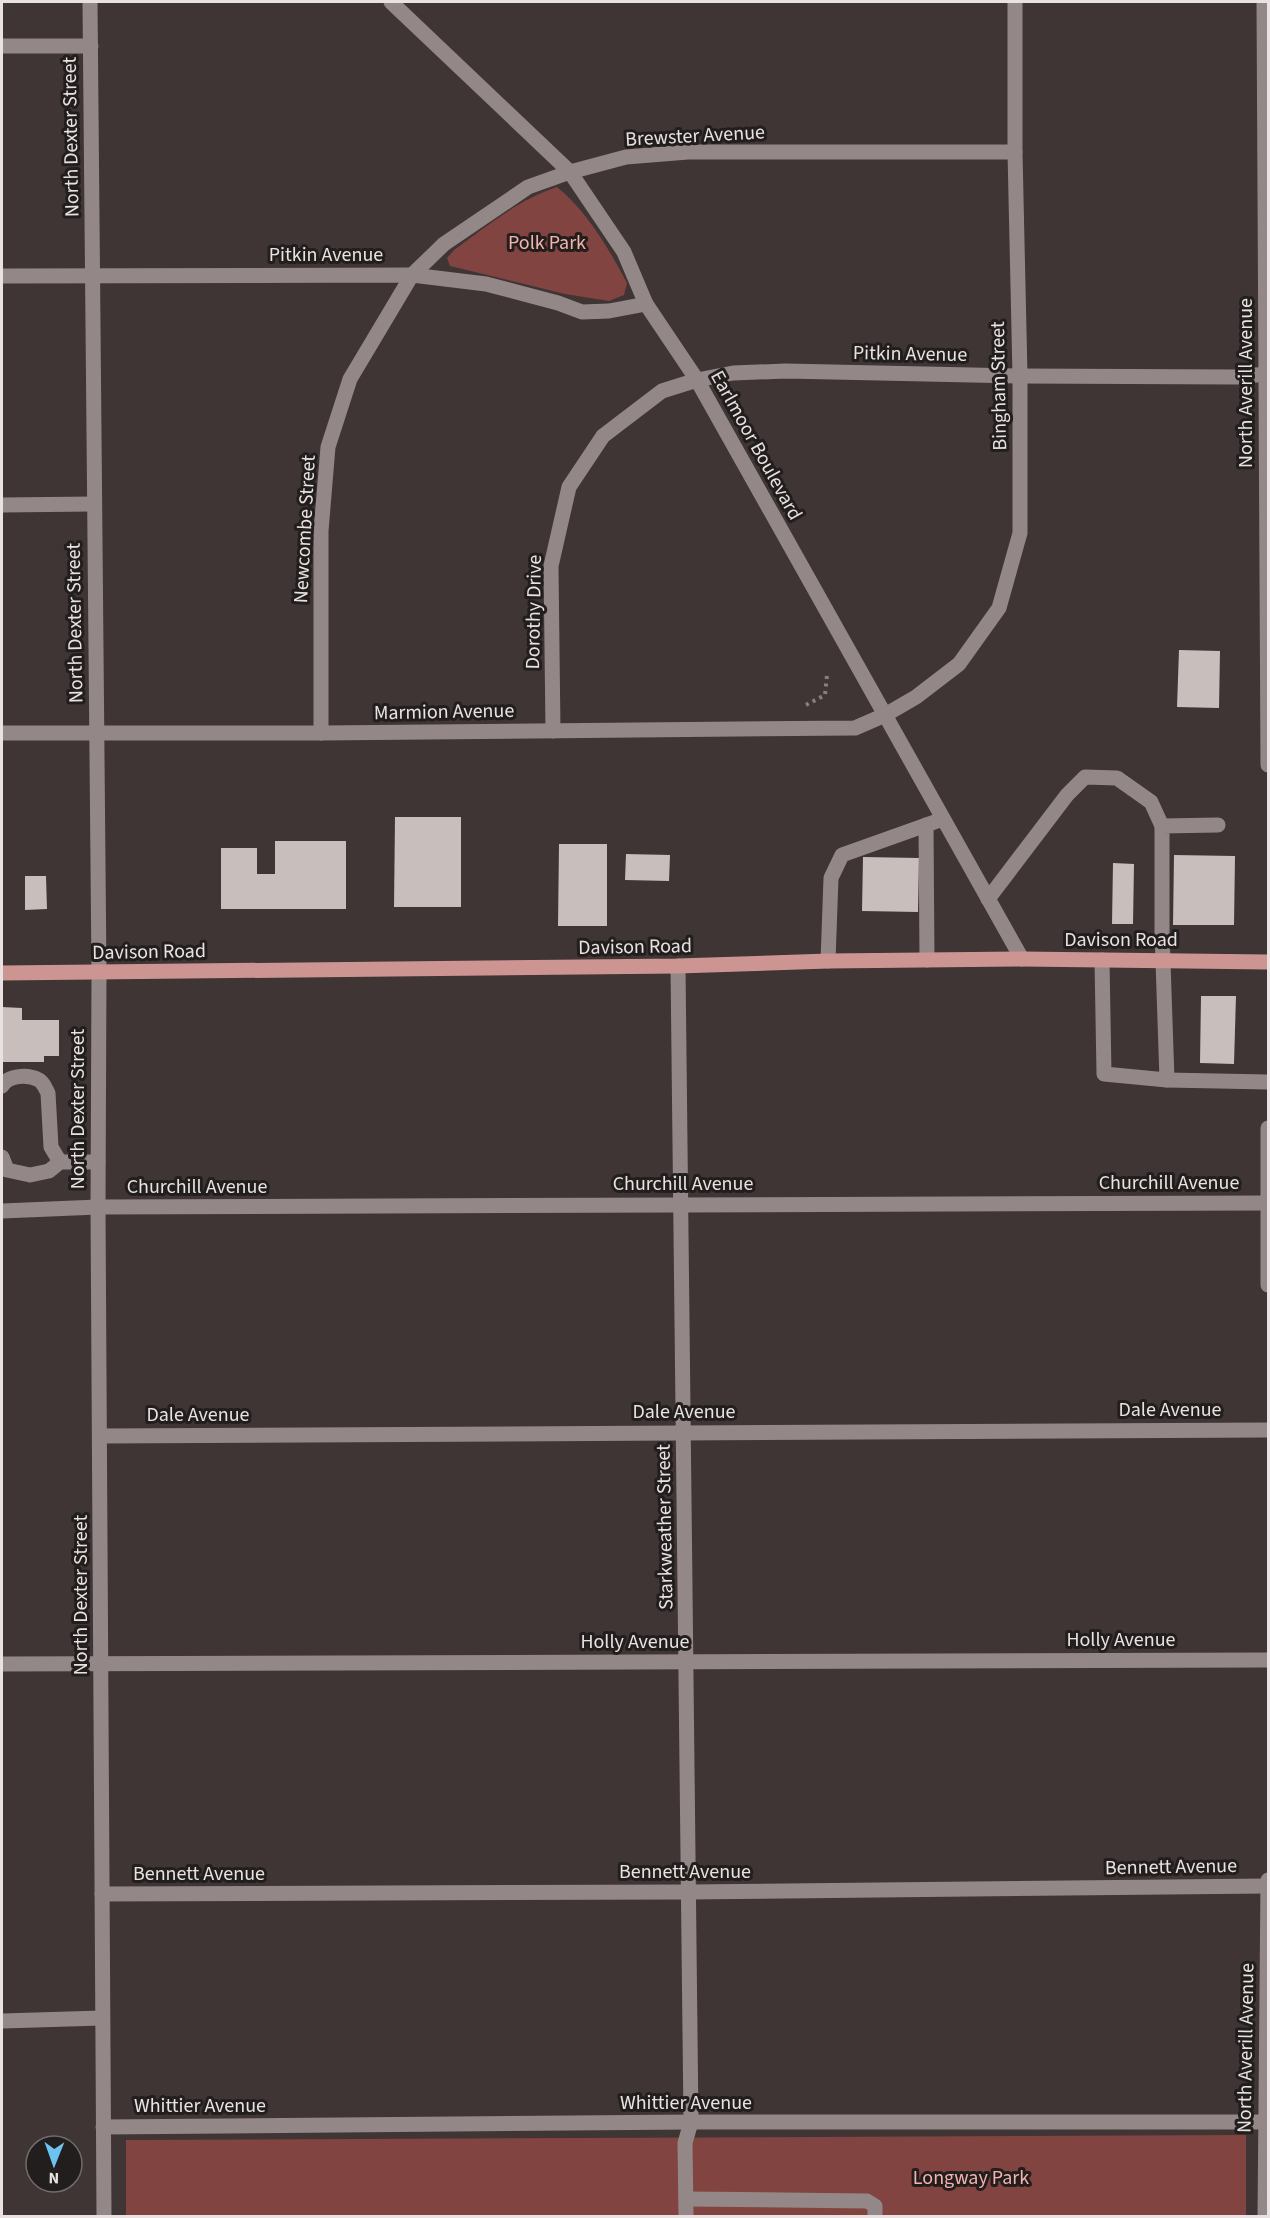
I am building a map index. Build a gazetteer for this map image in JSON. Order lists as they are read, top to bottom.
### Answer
{
  "streets": {
    "main road": ["Davison Road"],
    "street": [
      "Brewster Avenue",
      "North Dexter Street",
      "Pitkin Avenue",
      "North Averill Avenue",
      "Bingham Street",
      "Earlmoor Boulevard",
      "Newcombe Street",
      "Dorothy Drive",
      "Marmion Avenue",
      "Churchill Avenue",
      "Dale Avenue",
      "Starkweather Street",
      "Holly Avenue",
      "Bennett Avenue",
      "Whittier Avenue"
    ]
  },
  "crossings": [
    ["Brewster Avenue", "Pitkin Avenue"],
    ["Brewster Avenue", "Bingham Street"],
    ["Brewster Avenue", "Earlmoor Boulevard"],
    ["Brewster Avenue", "Newcombe Street"],
    ["North Dexter Street", "Pitkin Avenue"],
    ["North Dexter Street", "Marmion Avenue"],
    ["North Dexter Street", "Davison Road"],
    ["North Dexter Street", "Churchill Avenue"],
    ["North Dexter Street", "Dale Avenue"],
    ["North Dexter Street", "Holly Avenue"],
    ["North Dexter Street", "Bennett Avenue"],
    ["North Dexter Street", "Whittier Avenue"],
    ["Pitkin Avenue", "North Averill Avenue"],
    ["Pitkin Avenue", "Bingham Street"],
    ["Pitkin Avenue", "Earlmoor Boulevard"],
    ["Pitkin Avenue", "Newcombe Street"],
    ["Pitkin Avenue", "Dorothy Drive"],
    ["North Averill Avenue", "Bennett Avenue"],
    ["North Averill Avenue", "Whittier Avenue"],
    ["Bingham Street", "Earlmoor Boulevard"],
    ["Bingham Street", "Marmion Avenue"],
    ["Earlmoor Boulevard", "Dorothy Drive"],
    ["Earlmoor Boulevard", "Marmion Avenue"],
    ["Earlmoor Boulevard", "Davison Road"],
    ["Newcombe Street", "Marmion Avenue"],
    ["Dorothy Drive", "Marmion Avenue"],
    ["Davison Road", "Starkweather Street"],
    ["Churchill Avenue", "Starkweather Street"],
    ["Dale Avenue", "Starkweather Street"],
    ["Starkweather Street", "Holly Avenue"],
    ["Starkweather Street", "Bennett Avenue"],
    ["Starkweather Street", "Whittier Avenue"]
  ],
  "parks": ["Polk Park", "Longway Park"],
  "north": "bottom"
}
